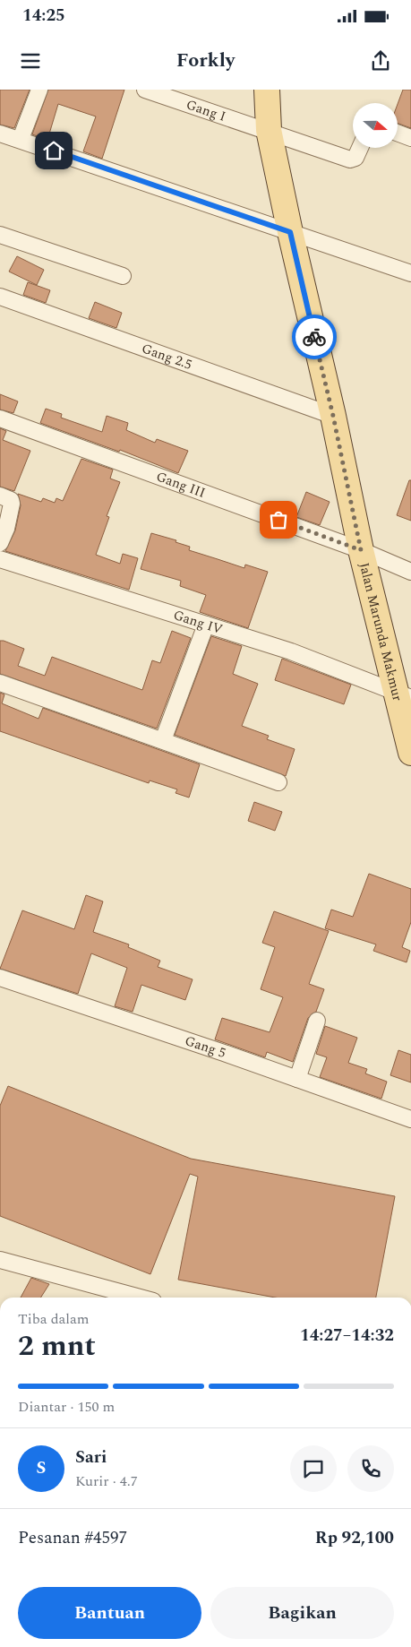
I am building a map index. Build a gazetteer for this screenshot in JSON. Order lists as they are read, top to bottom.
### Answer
{
  "streets": {
    "main road": ["Jalan Marunda Makmur"],
    "street": [
      "Gang I",
      "Gang 2.5",
      "Gang III",
      "Gang IV",
      "Gang 5"
    ]
  },
  "crossings": [
    ["Gang I", "Jalan Marunda Makmur"],
    ["Gang 2.5", "Jalan Marunda Makmur"],
    ["Gang III", "Jalan Marunda Makmur"],
    ["Gang IV", "Jalan Marunda Makmur"]
  ],
  "north": "right",
  "page": {
    "status": "14:25",
    "header": "Forkly",
    "heading": ["2 mnt", "Tiba dalam", "14:27–14:32"],
    "panel": [
      "Sari",
      "Kurir · 4.7",
      "Pesanan #4597",
      "Rp 92,100"
    ],
    "bar": "Diantar · 150 m",
    "round": "S",
    "buttons": ["Bantuan", "Bagikan"]
  }
}
